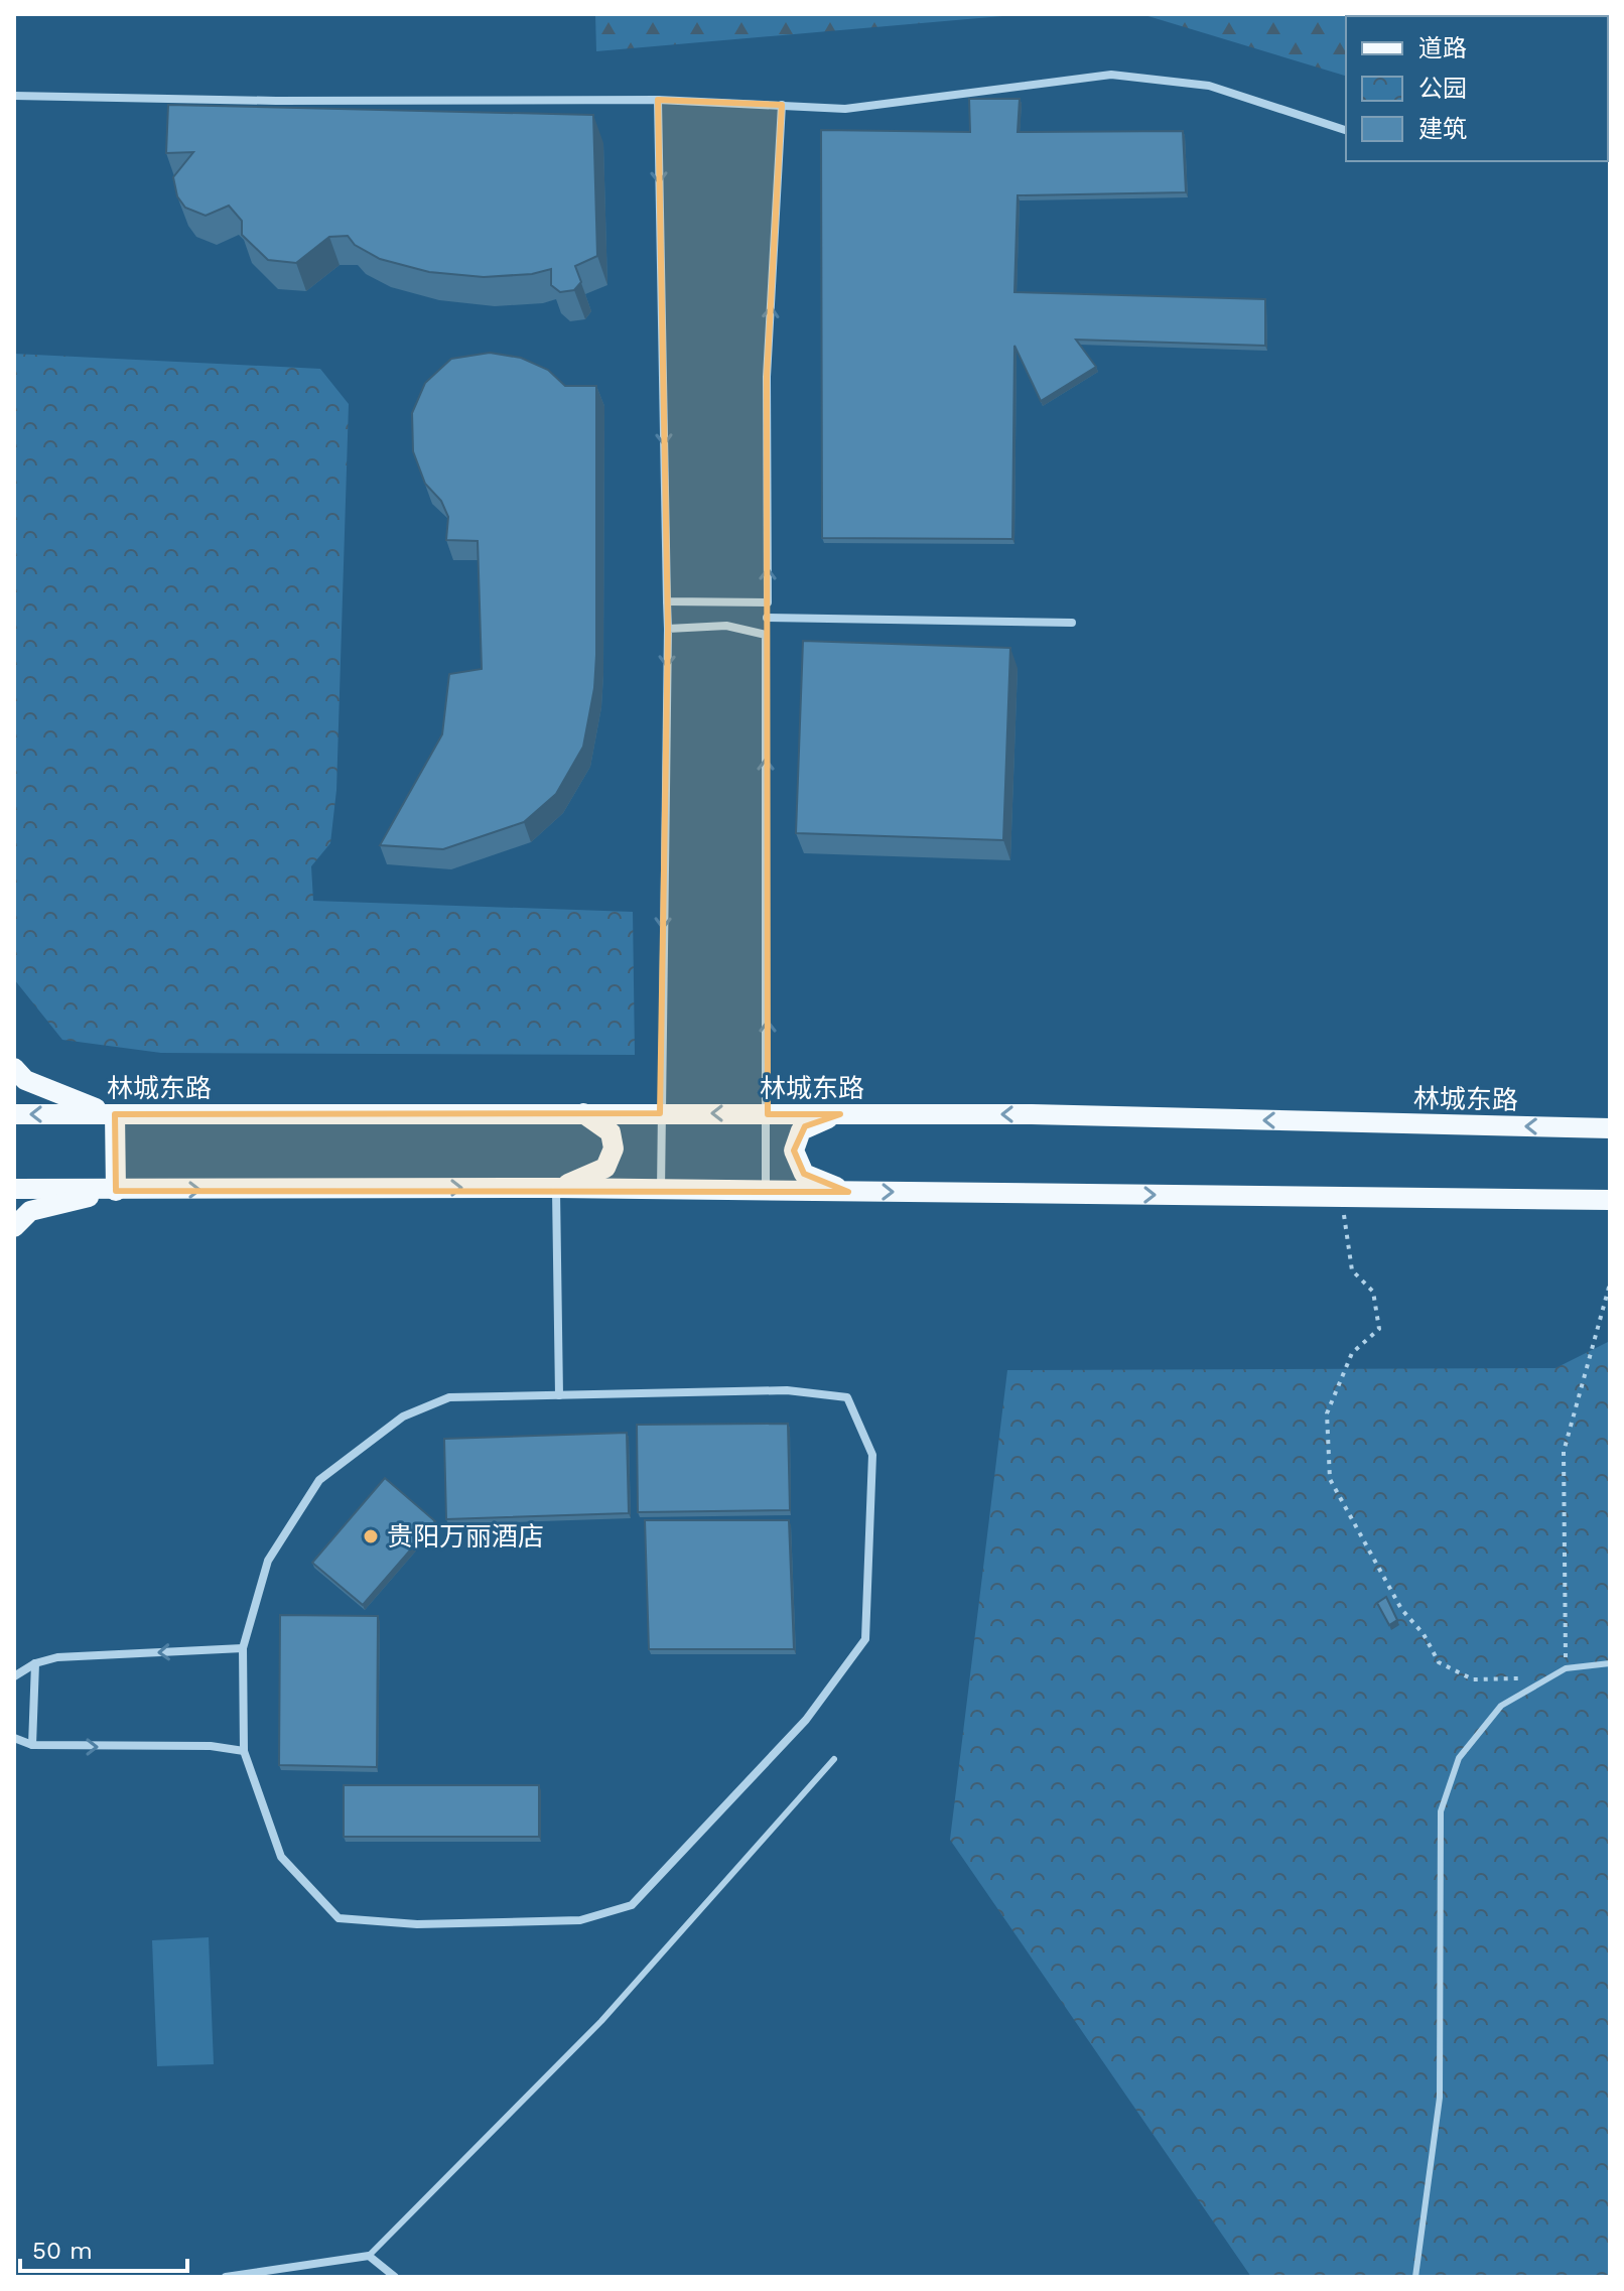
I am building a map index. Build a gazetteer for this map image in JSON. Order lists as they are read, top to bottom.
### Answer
{
  "streets": {
    "main road": ["林城东路"]
  },
  "places": ["贵阳万丽酒店"],
  "legend": ["道路", "公园", "建筑"],
  "scale_bar": "50 m"
}
